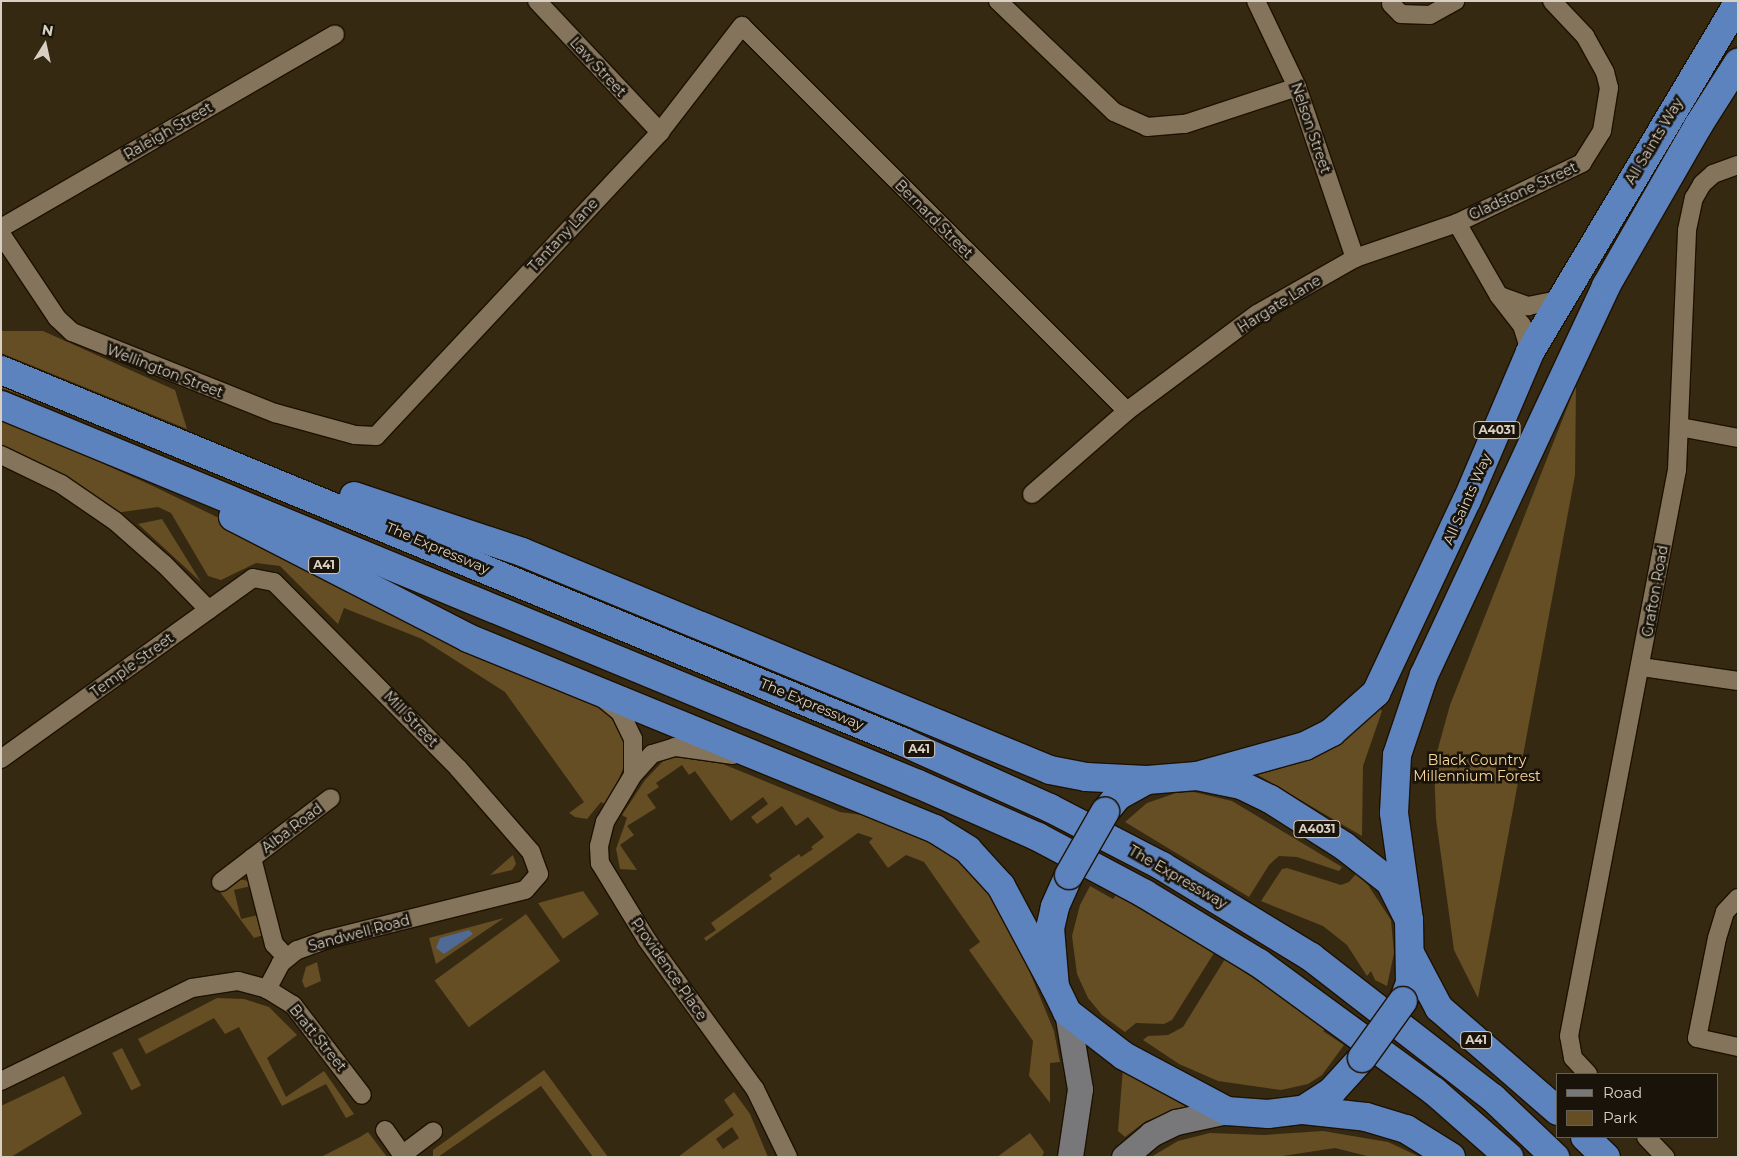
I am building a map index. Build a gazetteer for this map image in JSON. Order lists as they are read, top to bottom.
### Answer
{
  "streets": {
    "highway": [
      "All Saints Way",
      "A4031",
      "The Expressway",
      "A41"
    ],
    "street": [
      "Law Street",
      "Nelson Street",
      "Raleigh Street",
      "Gladstone Street",
      "Bernard Street",
      "Tantany Lane",
      "Hargate Lane",
      "Wellington Street",
      "Grafton Road",
      "Temple Street",
      "Mill Street",
      "Alba Road",
      "Sandwell Road",
      "Providence Place",
      "Bratt Street"
    ]
  },
  "crossings": [
    ["Law Street", "Tantany Lane"],
    ["Nelson Street", "Hargate Lane"],
    ["All Saints Way", "A4031"],
    ["Gladstone Street", "Hargate Lane"],
    ["Bernard Street", "Tantany Lane"],
    ["Bernard Street", "Hargate Lane"],
    ["Tantany Lane", "Wellington Street"],
    ["A4031", "A41"],
    ["The Expressway", "A41"],
    ["A41", "Providence Place"],
    ["Temple Street", "Mill Street"],
    ["Mill Street", "Sandwell Road"],
    ["Alba Road", "Sandwell Road"],
    ["Sandwell Road", "Bratt Street"]
  ],
  "parks": ["Black Country Millennium Forest"],
  "legend": ["Road", "Park"],
  "north": "top"
}
